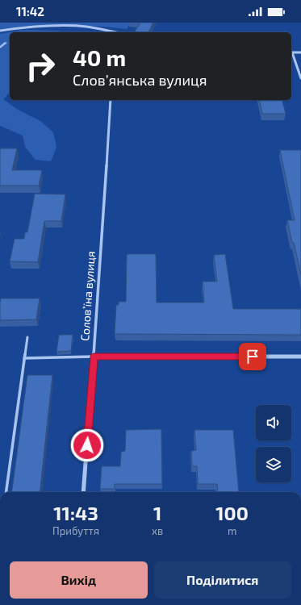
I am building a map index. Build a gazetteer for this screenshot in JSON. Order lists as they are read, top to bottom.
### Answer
{
  "streets": {
    "street": ["Соловʼїна вулиця"]
  },
  "page": {
    "status": "11:42",
    "turn": ["40 m", "Словʼянська вулиця"],
    "eta": [
      "11:43",
      "Прибуття",
      "1",
      "хв",
      "100",
      "m"
    ],
    "buttons": ["Вихід", "Поділитися"]
  }
}
